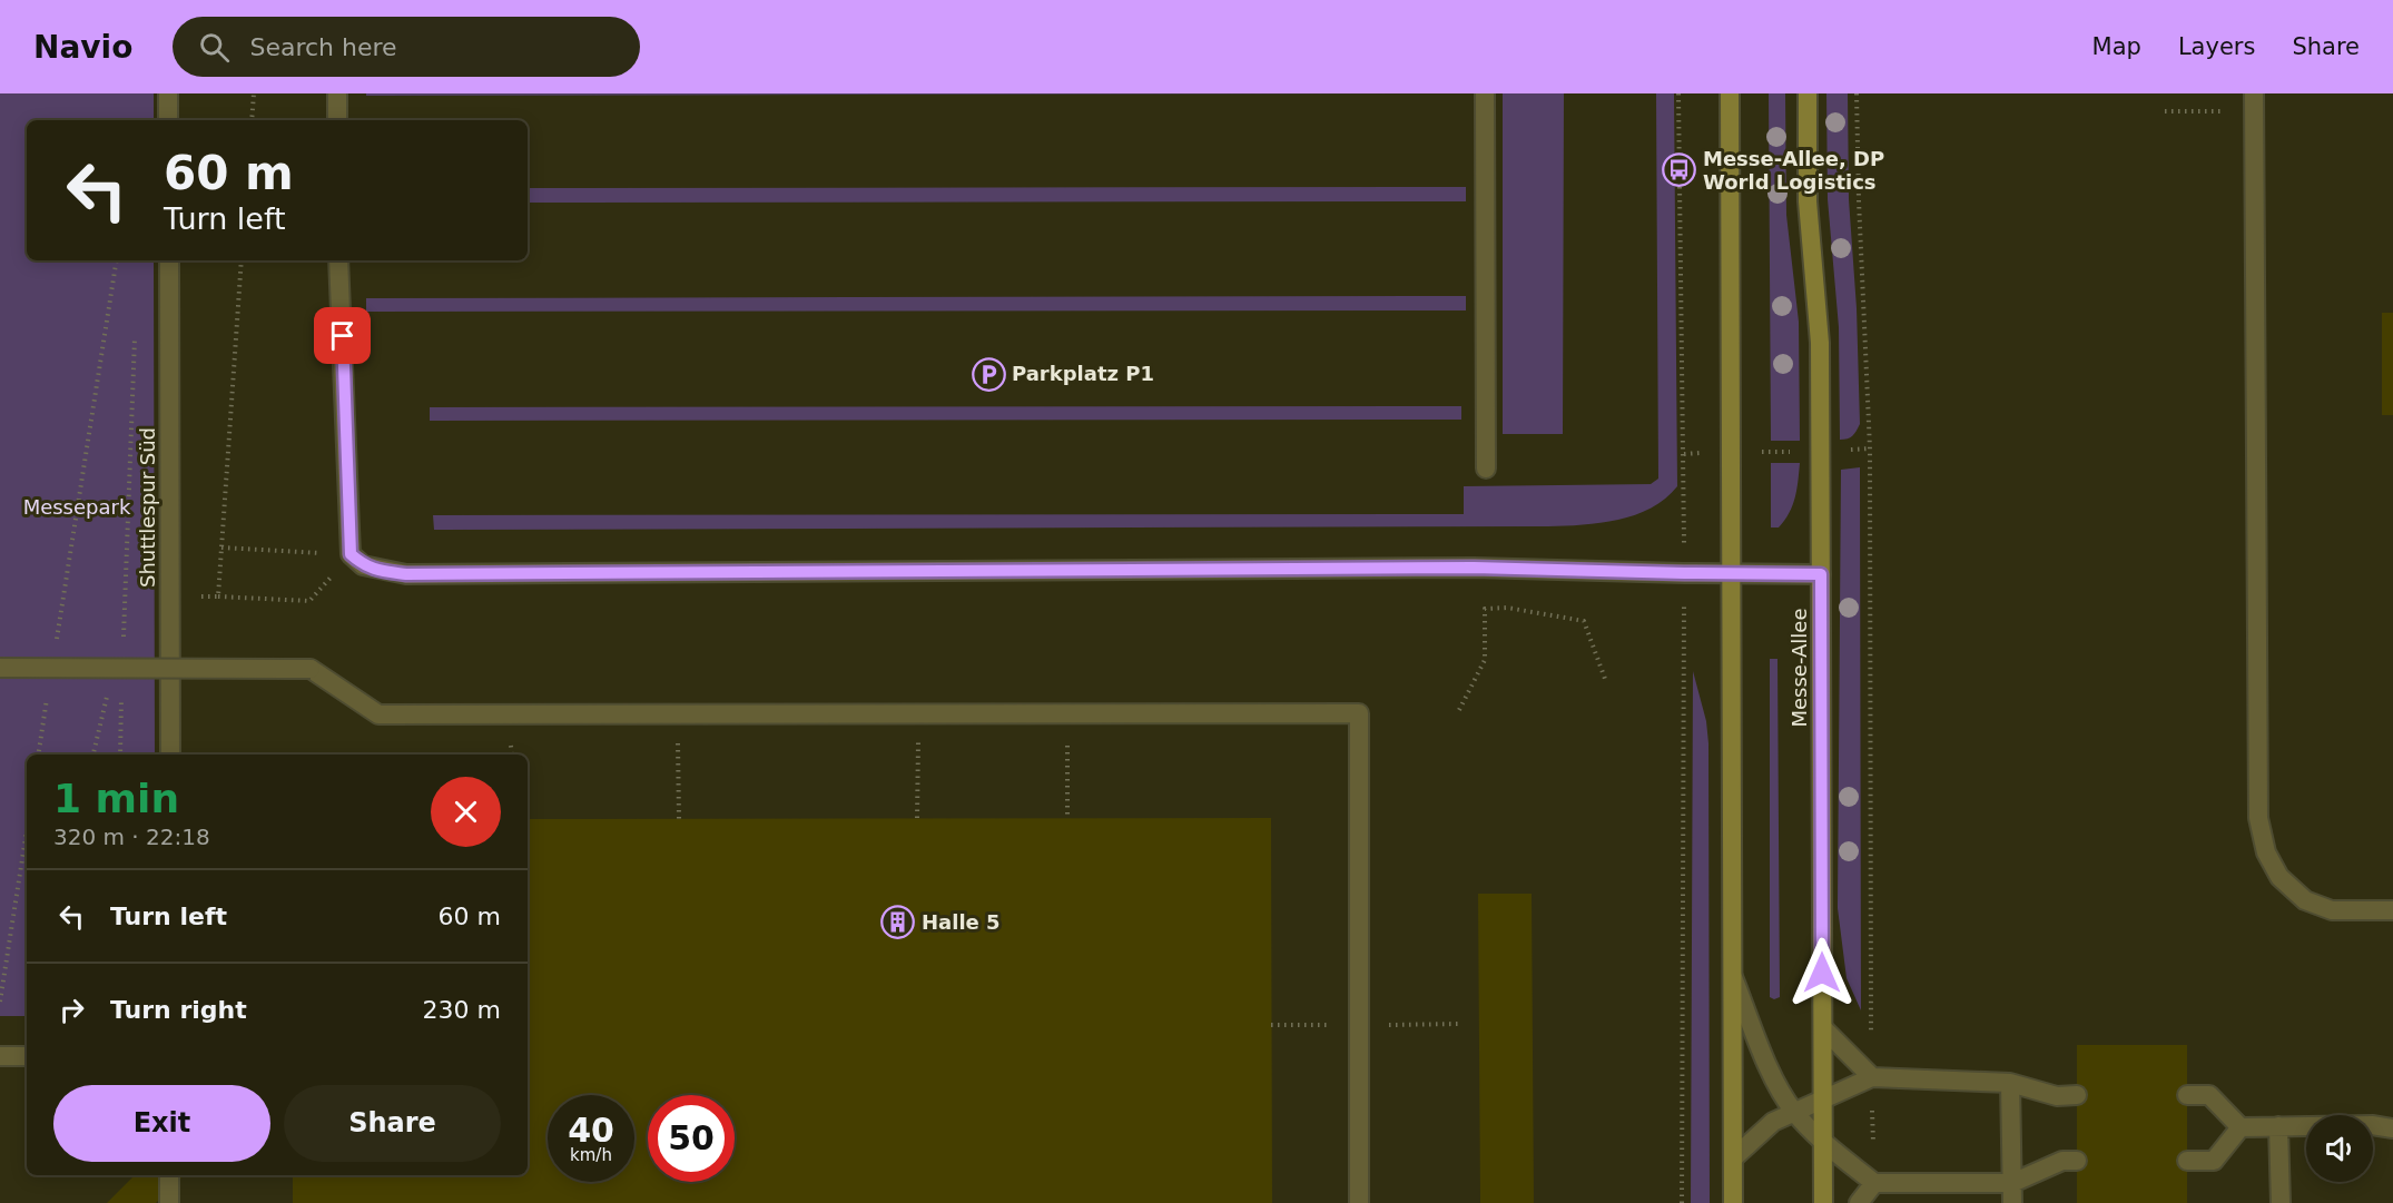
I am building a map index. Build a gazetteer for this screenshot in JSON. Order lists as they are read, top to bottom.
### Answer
{
  "streets": {
    "main road": ["Messe-Allee"],
    "lane": ["Shuttlespur Süd"]
  },
  "parks": ["Messepark"],
  "places": {
    "bus stop": ["Messe-Allee, DP World Logistics"],
    "parking": ["Parkplatz P1"],
    "building": ["Halle 5"]
  },
  "page": {
    "header": "Navio",
    "search": "Search here",
    "nav": ["Map", "Layers", "Share"],
    "turn": ["60 m", "Turn left"],
    "heading": ["1 min", "320 m · 22:18"],
    "list": [
      {
        "name": "Turn left",
        "value": "60 m"
      },
      {
        "name": "Turn right",
        "value": "230 m"
      }
    ],
    "buttons": ["Exit", "Share"],
    "speed": "40 km/h",
    "limit": "50"
  }
}
